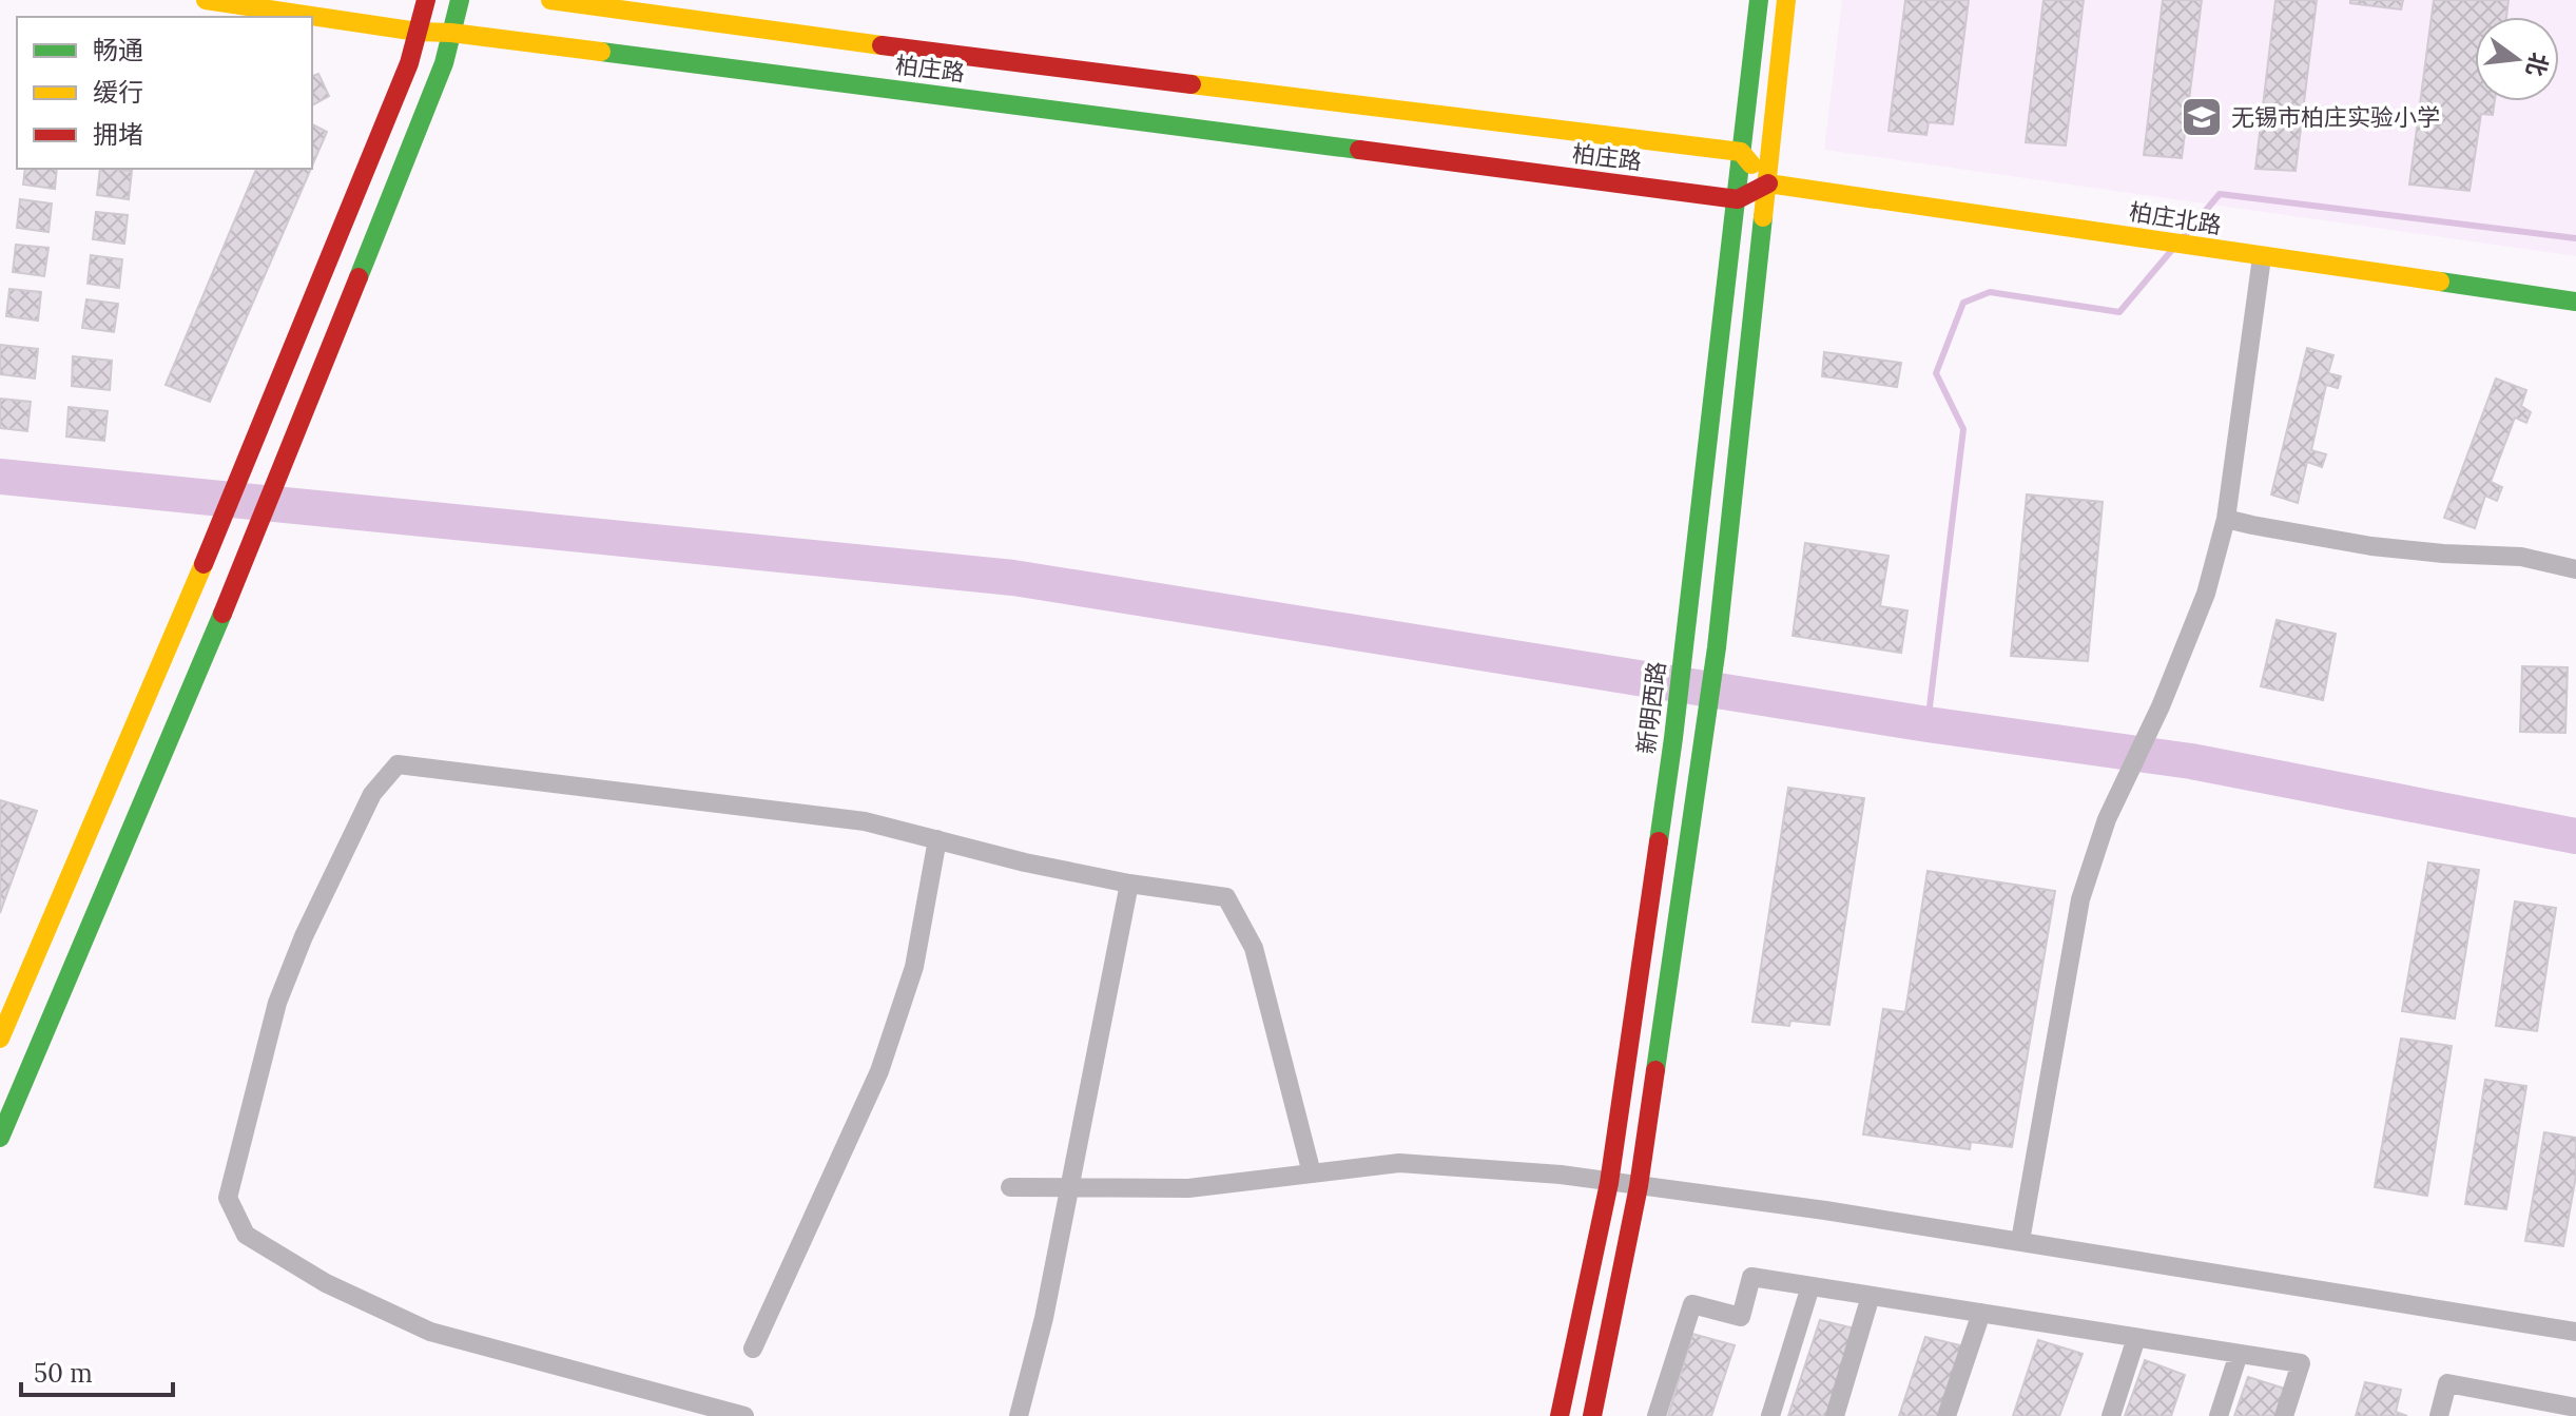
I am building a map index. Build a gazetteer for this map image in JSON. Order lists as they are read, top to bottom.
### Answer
{
  "streets": {
    "street": ["柏庄路", "柏庄北路", "新明西路"]
  },
  "crossings": [
    ["柏庄路", "新明西路"]
  ],
  "places": {
    "school or university": ["无锡市柏庄实验小学"]
  },
  "legend": ["畅通", "缓行", "拥堵"],
  "scale_bar": "50 m",
  "north": "right"
}
